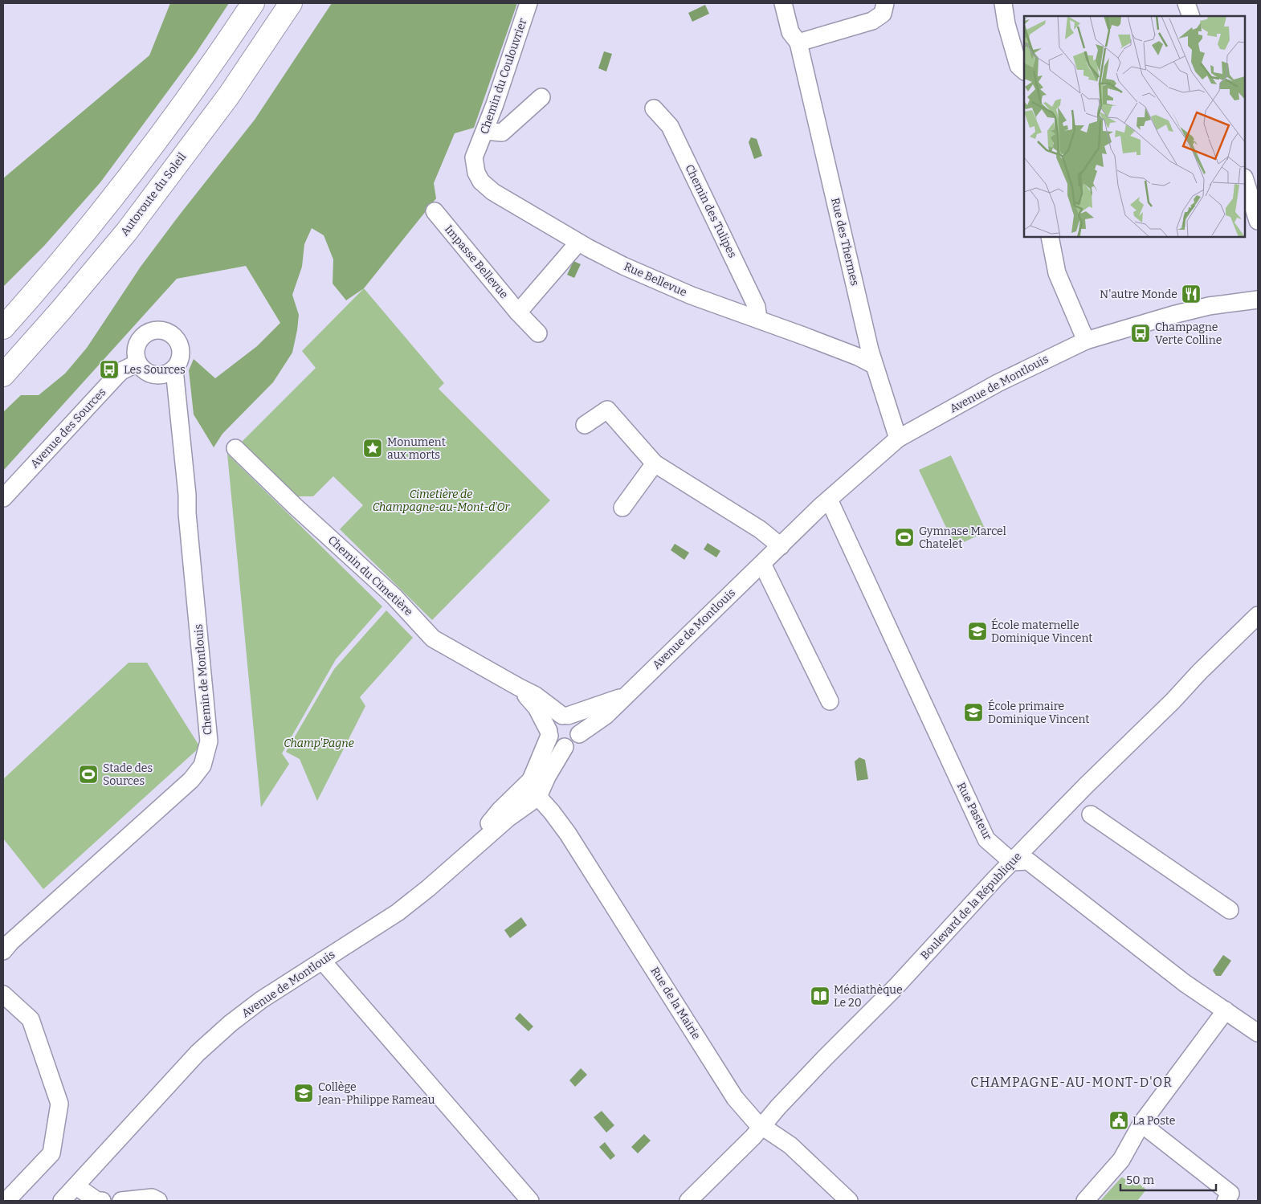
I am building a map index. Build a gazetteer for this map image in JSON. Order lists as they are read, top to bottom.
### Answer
{
  "streets": {
    "highway": ["Autoroute du Soleil"],
    "street": [
      "Chemin du Coulouvrier",
      "Chemin des Tulipes",
      "Rue des Thermes",
      "Impasse Bellevue",
      "Rue Bellevue",
      "Avenue de Montlouis",
      "Avenue des Sources",
      "Chemin du Cimetière",
      "Chemin de Montlouis",
      "Rue Pasteur",
      "Boulevard de la République",
      "Rue de la Mairie"
    ]
  },
  "crossings": [
    ["Chemin du Coulouvrier", "Rue Bellevue"],
    ["Chemin des Tulipes", "Rue Bellevue"],
    ["Rue des Thermes", "Rue Bellevue"],
    ["Rue des Thermes", "Avenue de Montlouis"],
    ["Avenue de Montlouis", "Chemin du Cimetière"],
    ["Avenue de Montlouis", "Rue Pasteur"],
    ["Avenue de Montlouis", "Rue de la Mairie"],
    ["Avenue des Sources", "Chemin de Montlouis"],
    ["Rue Pasteur", "Boulevard de la République"],
    ["Boulevard de la République", "Rue de la Mairie"]
  ],
  "districts": ["CHAMPAGNE-AU-MONT-D'OR"],
  "parks": ["Cimetière de Champagne-au-Mont-d'Or", "Champ'Pagne"],
  "places": {
    "restaurant": ["N'autre Monde"],
    "bus stop": ["Champagne Verte Colline", "Les Sources"],
    "place": ["Monument aux morts"],
    "sports": ["Gymnase Marcel Chatelet", "Stade des Sources"],
    "school or university": ["École maternelle Dominique Vincent", "École primaire Dominique Vincent", "Collège Jean-Philippe Rameau"],
    "library": ["Médiathèque Le 20"],
    "public building": ["La Poste"]
  },
  "scale_bar": "50 m"
}
